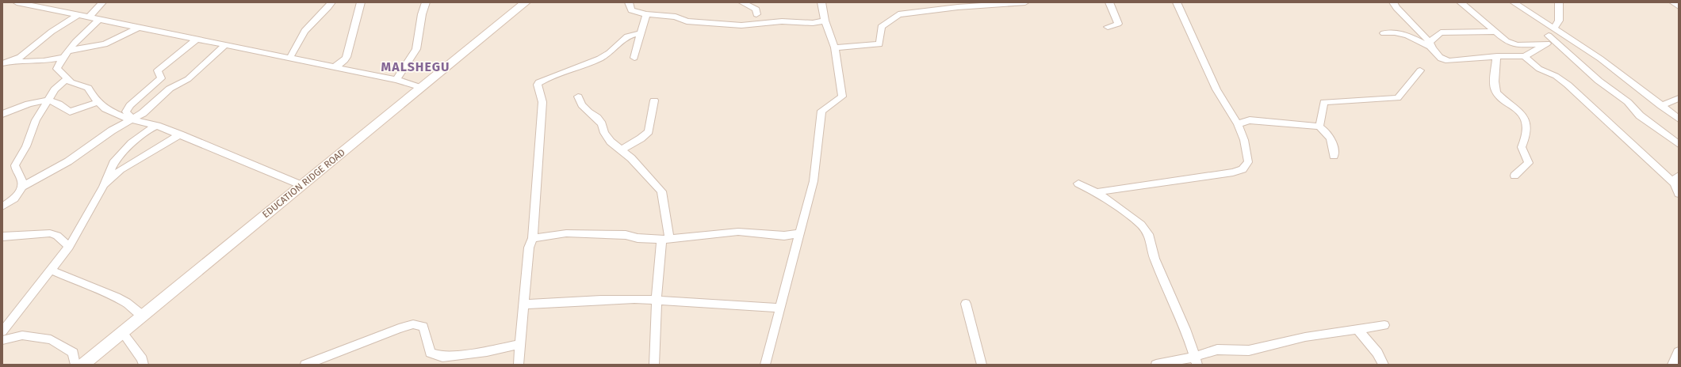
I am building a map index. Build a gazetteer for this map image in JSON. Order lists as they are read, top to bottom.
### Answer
{
  "streets": {
    "main road": ["EDUCATION RIDGE ROAD"]
  },
  "districts": ["MALSHEGU"]
}
